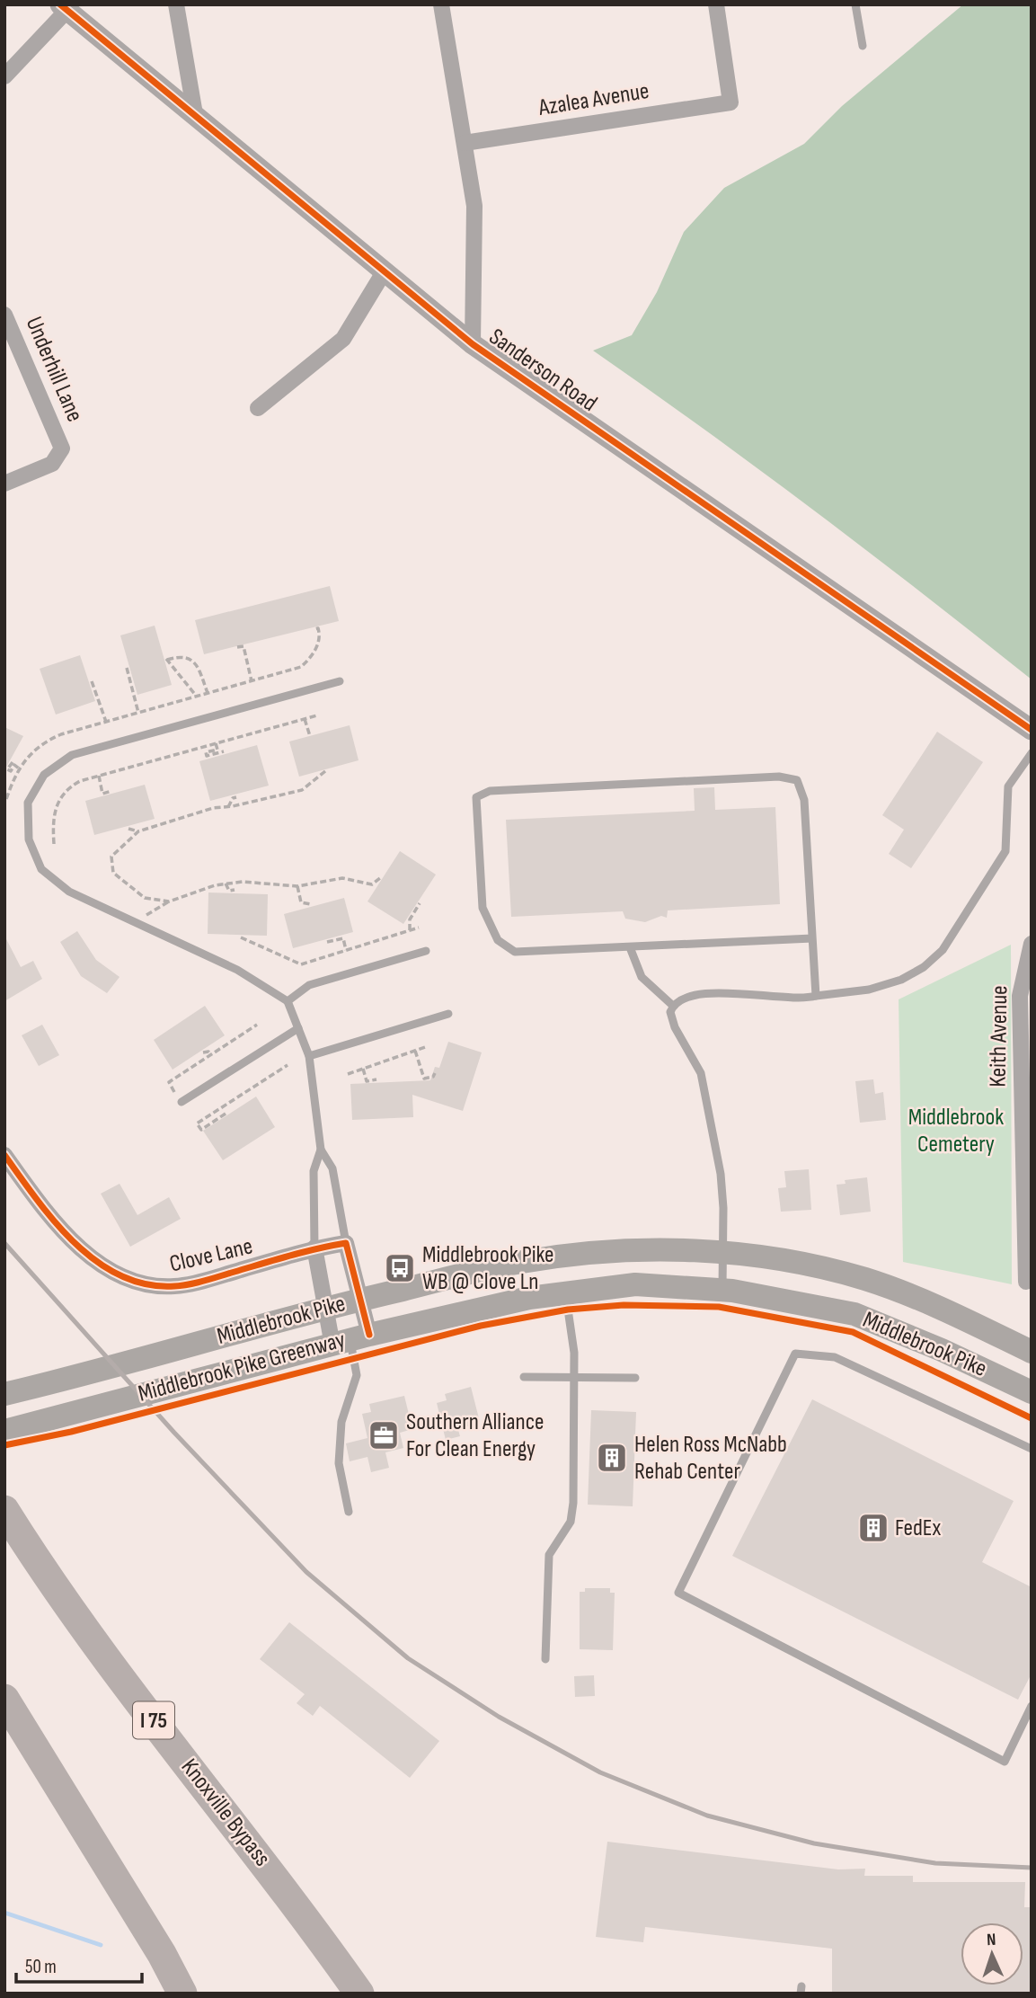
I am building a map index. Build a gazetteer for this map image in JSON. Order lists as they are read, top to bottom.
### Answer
{
  "streets": {
    "highway": ["I 75", "Knoxville Bypass"],
    "main road": ["Middlebrook Pike"],
    "street": [
      "Azalea Avenue",
      "Underhill Lane",
      "Sanderson Road",
      "Keith Avenue",
      "Clove Lane"
    ],
    "cycle path": ["Middlebrook Pike Greenway"]
  },
  "parks": ["Middlebrook Cemetery"],
  "places": {
    "bus stop": ["Middlebrook Pike WB @ Clove Ln"],
    "office": ["Southern Alliance For Clean Energy"],
    "building": ["Helen Ross McNabb Rehab Center", "FedEx"]
  },
  "scale_bar": "50 m",
  "north": "top"
}
